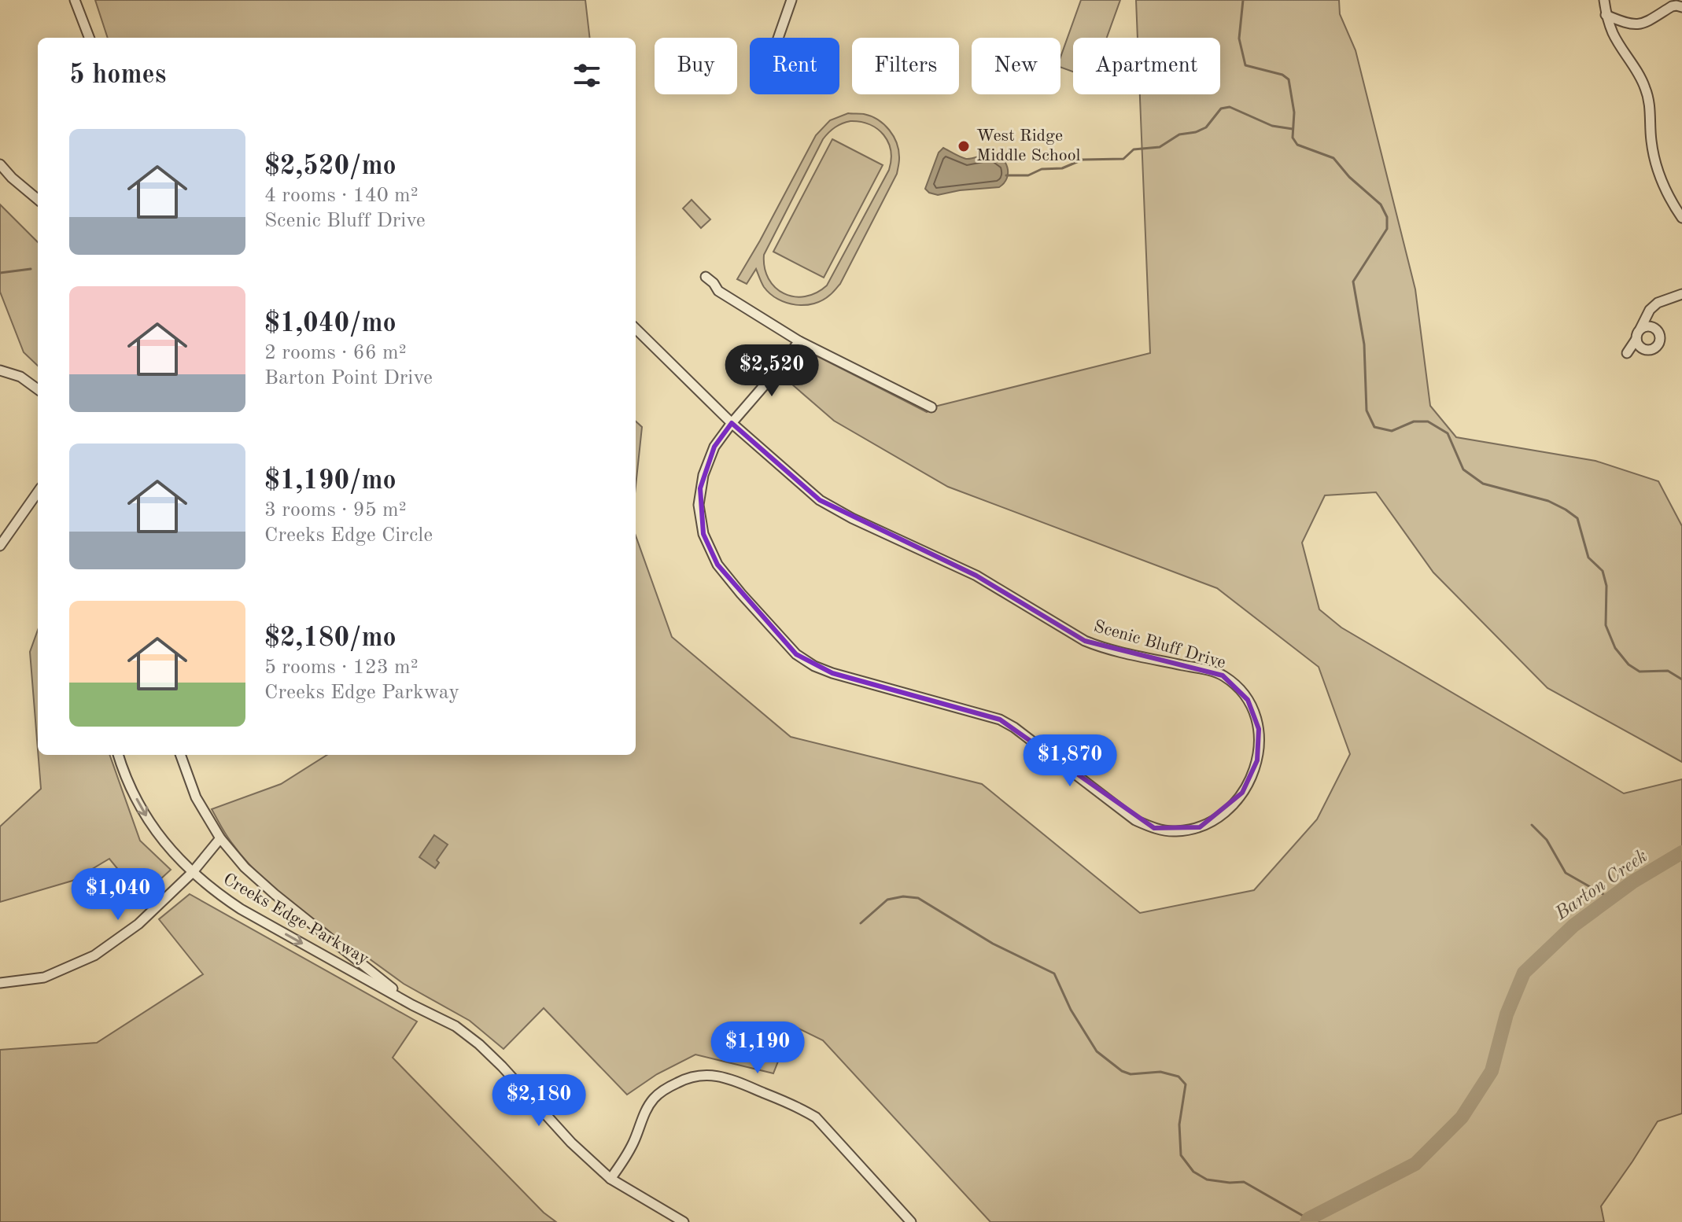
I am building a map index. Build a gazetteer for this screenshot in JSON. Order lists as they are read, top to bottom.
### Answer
{
  "streets": {
    "street": ["Scenic Bluff Drive", "Creeks Edge Parkway"]
  },
  "water": ["Barton Creek"],
  "places": ["West Ridge Middle School"],
  "page": {
    "chip": [
      "Buy",
      "Rent",
      "Filters",
      "New",
      "Apartment"
    ],
    "heading": "5 homes",
    "list": [
      {
        "name": "$2,520/mo",
        "note": "4 rooms · 140 m² · Scenic Bluff Drive"
      },
      {
        "name": "$1,040/mo",
        "note": "2 rooms · 66 m² · Barton Point Drive"
      },
      {
        "name": "$1,190/mo",
        "note": "3 rooms · 95 m² · Creeks Edge Circle"
      },
      {
        "name": "$2,180/mo",
        "note": "5 rooms · 123 m² · Creeks Edge Parkway"
      }
    ],
    "price": [
      "$2,520",
      "$1,870",
      "$1,040",
      "$1,190",
      "$2,180"
    ]
  }
}
